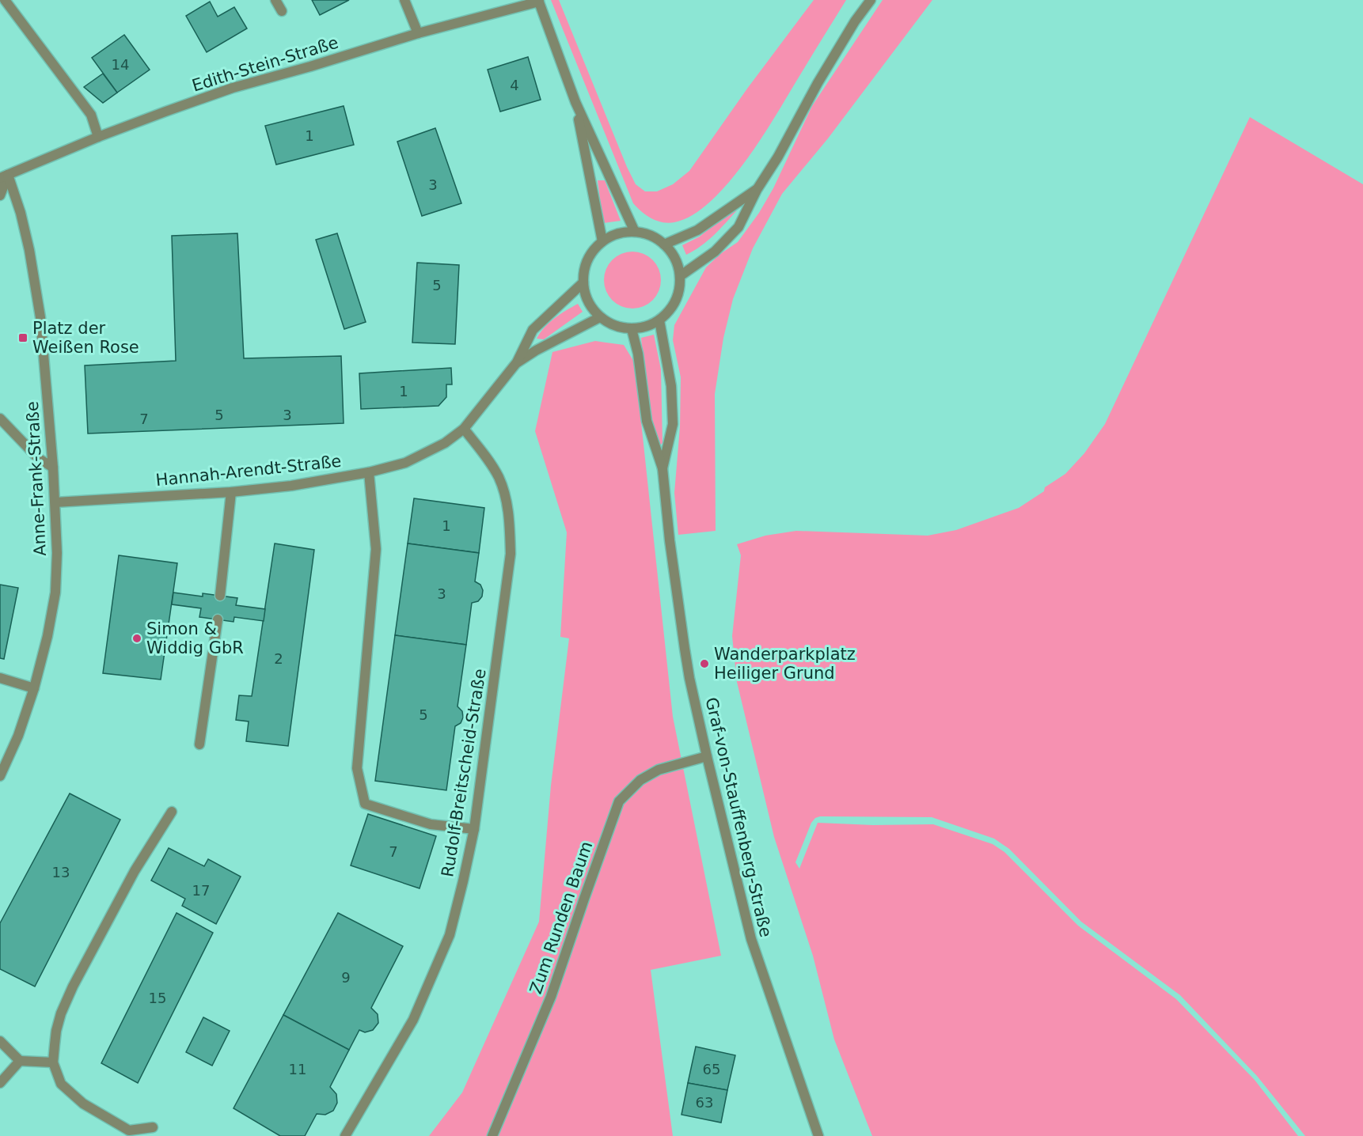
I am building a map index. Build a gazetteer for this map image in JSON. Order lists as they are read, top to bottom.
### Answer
{
  "streets": {
    "street": [
      "Edith-Stein-Straße",
      "Hannah-Arendt-Straße",
      "Anne-Frank-Straße",
      "Rudolf-Breitscheid-Straße",
      "Graf-von-Stauffenberg-Straße",
      "Zum Runden Baum"
    ]
  },
  "crossings": [
    ["Edith-Stein-Straße", "Anne-Frank-Straße"],
    ["Hannah-Arendt-Straße", "Anne-Frank-Straße"],
    ["Hannah-Arendt-Straße", "Rudolf-Breitscheid-Straße"],
    ["Hannah-Arendt-Straße", "Graf-von-Stauffenberg-Straße"],
    ["Graf-von-Stauffenberg-Straße", "Zum Runden Baum"]
  ],
  "places": {
    "transit": ["Platz der Weißen Rose"],
    "other": ["Simon & Widdig GbR", "Wanderparkplatz Heiliger Grund"]
  },
  "house_numbers": [
    "14",
    "4",
    "1",
    "3",
    "5",
    "1",
    "5",
    "3",
    "7",
    "1",
    "3",
    "2",
    "5",
    "7",
    "13",
    "17",
    "9",
    "15",
    "11",
    "65",
    "63"
  ]
}
